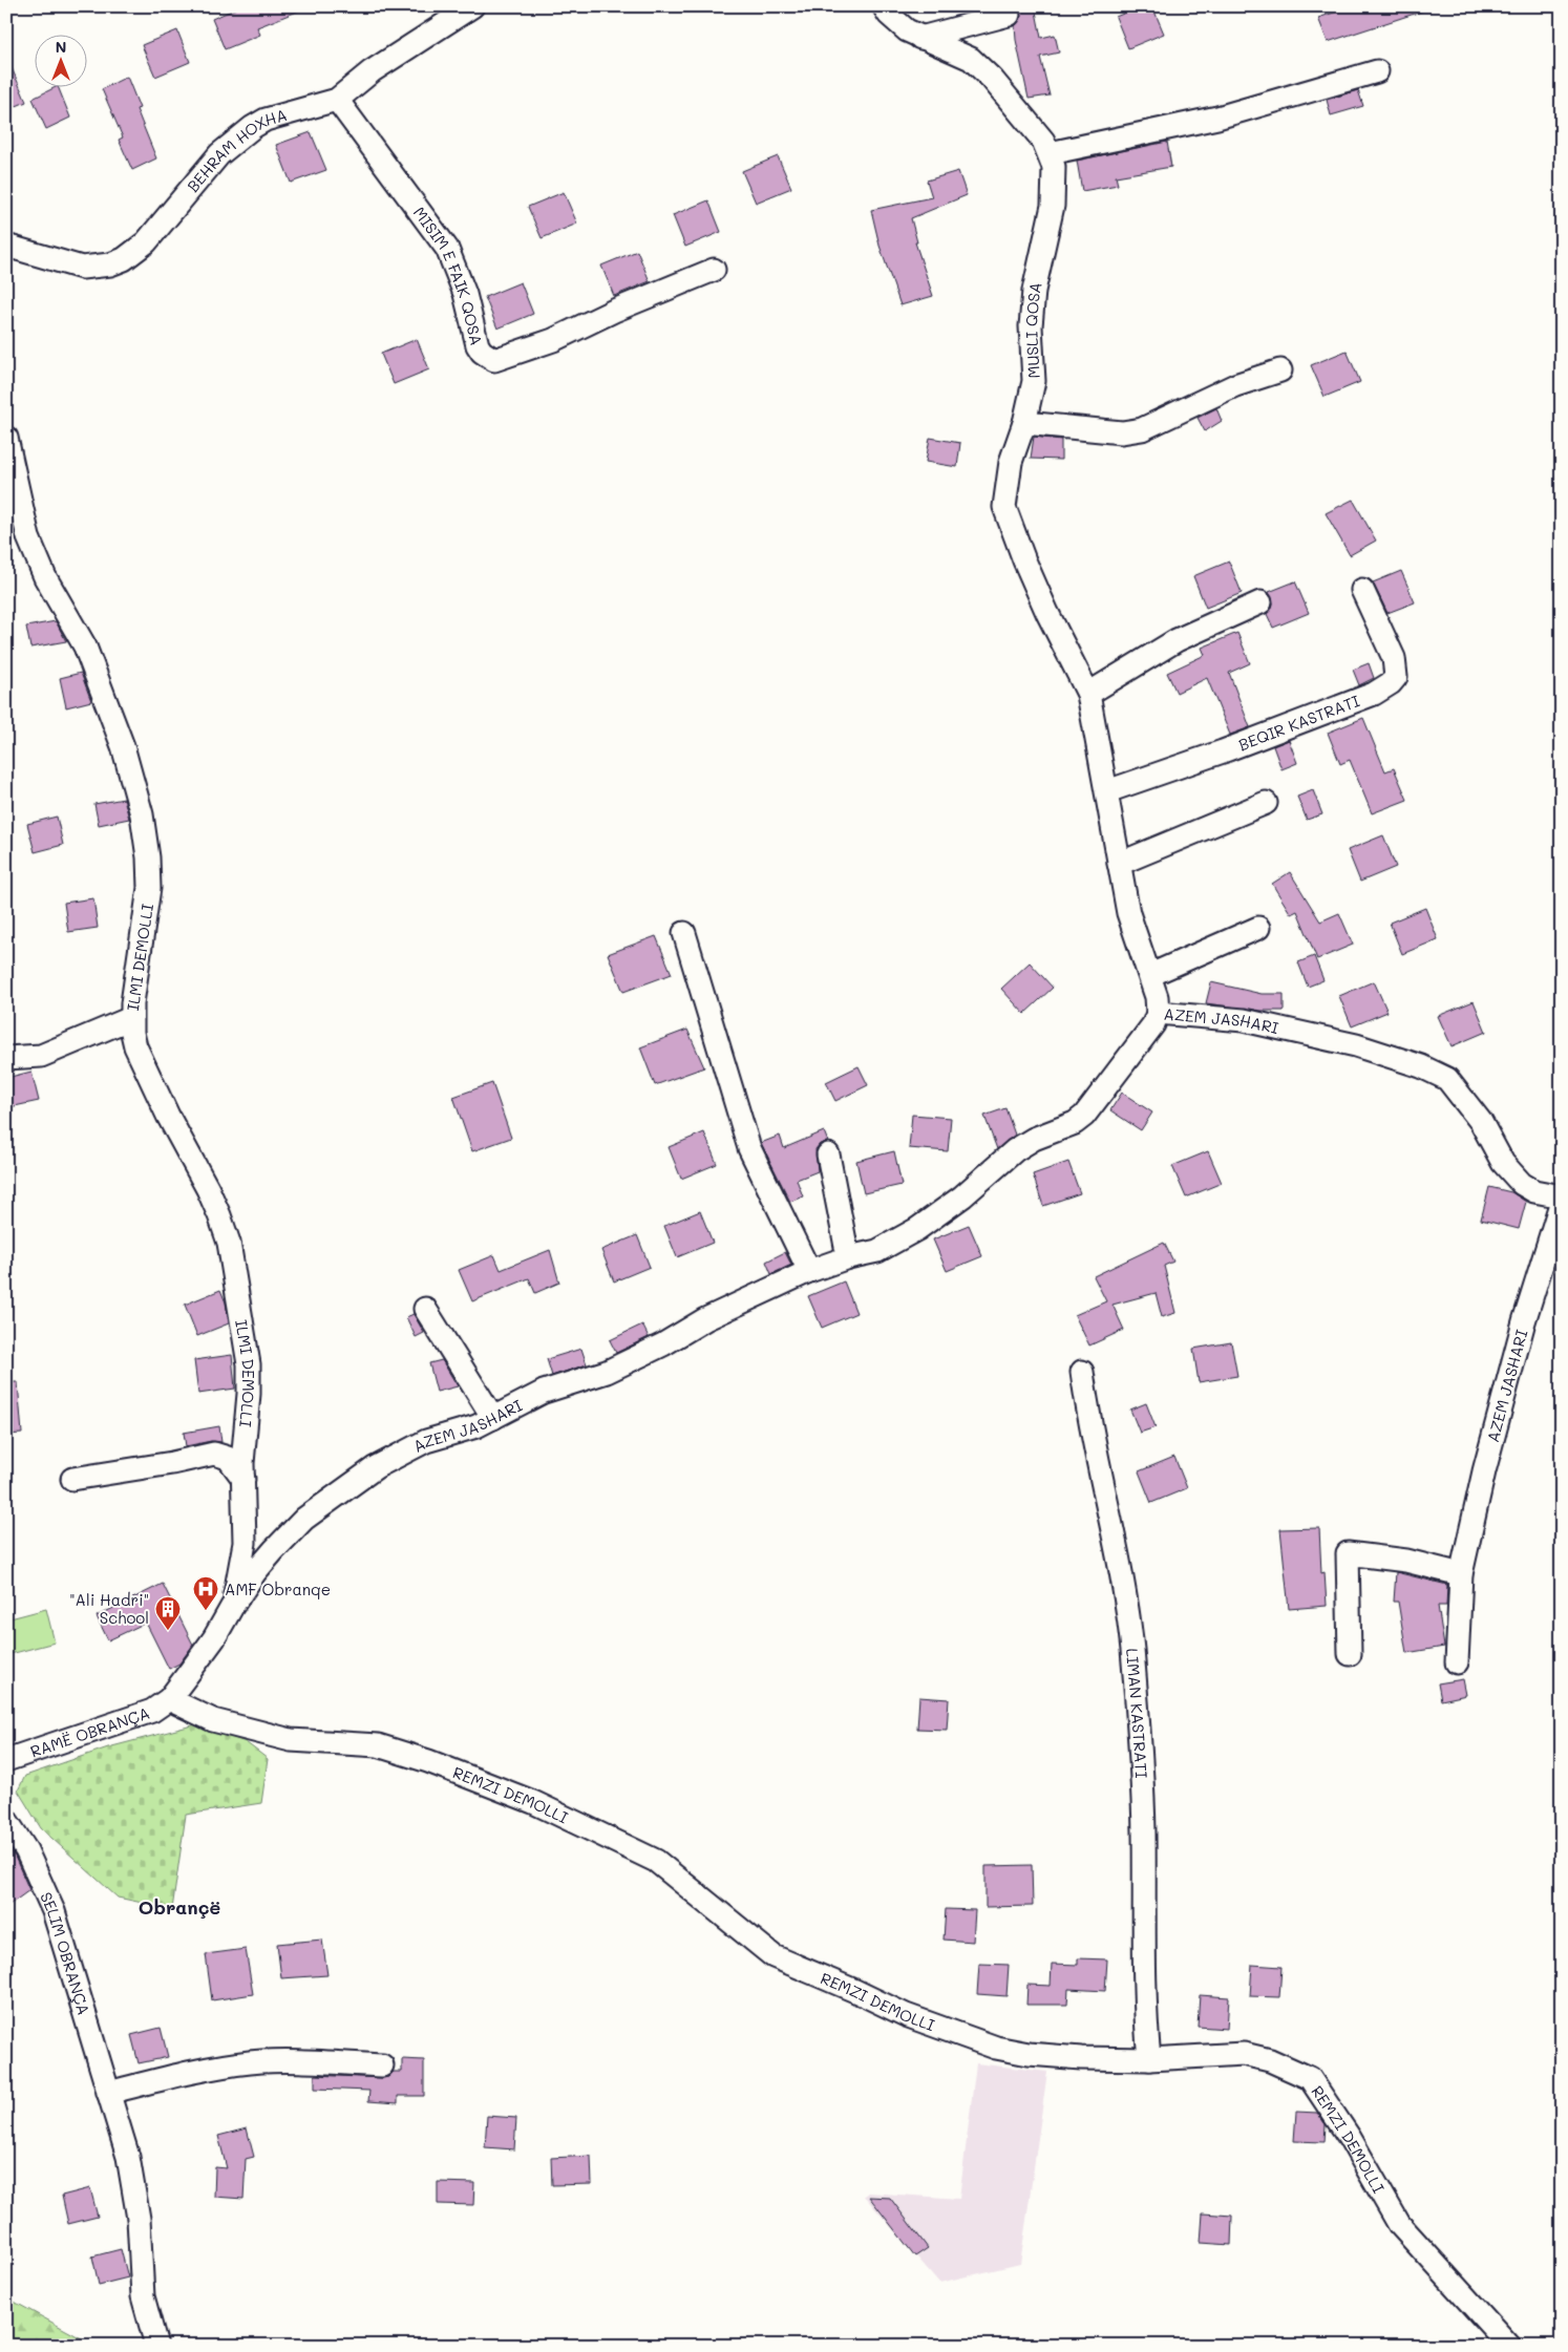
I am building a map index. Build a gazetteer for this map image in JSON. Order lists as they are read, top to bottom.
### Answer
{
  "streets": {
    "street": [
      "BEHRAM HOXHA",
      "MISIM E FAIK QOSA",
      "MUSLI QOSA",
      "BEQIR KASTRATI",
      "ILMI DEMOLLI",
      "AZEM JASHARI",
      "LIMAN KASTRATI",
      "RAMË OBRANÇA",
      "REMZI DEMOLLI",
      "SELIM OBRANÇA"
    ]
  },
  "crossings": [
    ["BEHRAM HOXHA", "MISIM E FAIK QOSA"],
    ["ILMI DEMOLLI", "AZEM JASHARI"],
    ["AZEM JASHARI", "RAMË OBRANÇA"],
    ["AZEM JASHARI", "REMZI DEMOLLI"],
    ["LIMAN KASTRATI", "REMZI DEMOLLI"],
    ["RAMË OBRANÇA", "REMZI DEMOLLI"]
  ],
  "districts": ["Obrançë"],
  "places": {
    "hospital": ["AMF Obranqe"],
    "building": ["\"Ali Hadri\" School"]
  },
  "north": "top"
}
